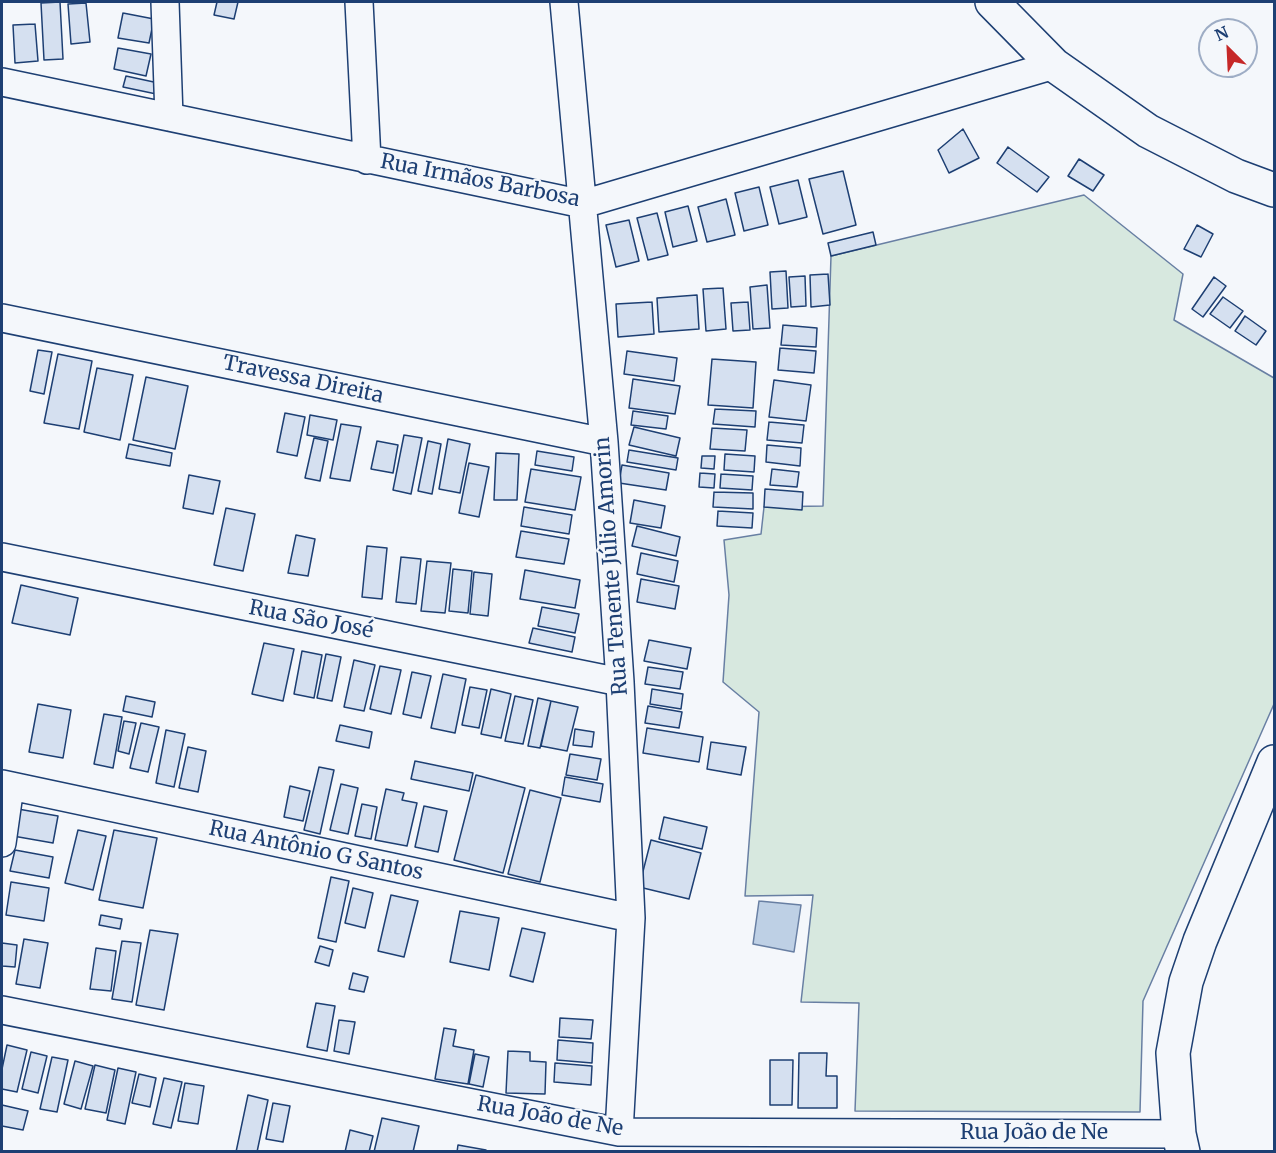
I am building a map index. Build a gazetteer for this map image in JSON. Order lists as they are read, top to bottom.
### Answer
{
  "streets": {
    "street": [
      "Rua Irmãos Barbosa",
      "Travessa Direita",
      "Rua Tenente Júlio Amorin",
      "Rua São José",
      "Rua Antônio G Santos",
      "Rua João de Ne"
    ]
  },
  "crossings": [
    ["Rua Irmãos Barbosa", "Rua Tenente Júlio Amorin"],
    ["Travessa Direita", "Rua Tenente Júlio Amorin"],
    ["Rua Tenente Júlio Amorin", "Rua São José"],
    ["Rua Tenente Júlio Amorin", "Rua Antônio G Santos"],
    ["Rua Tenente Júlio Amorin", "Rua João de Ne"]
  ],
  "north": "top left"
}
